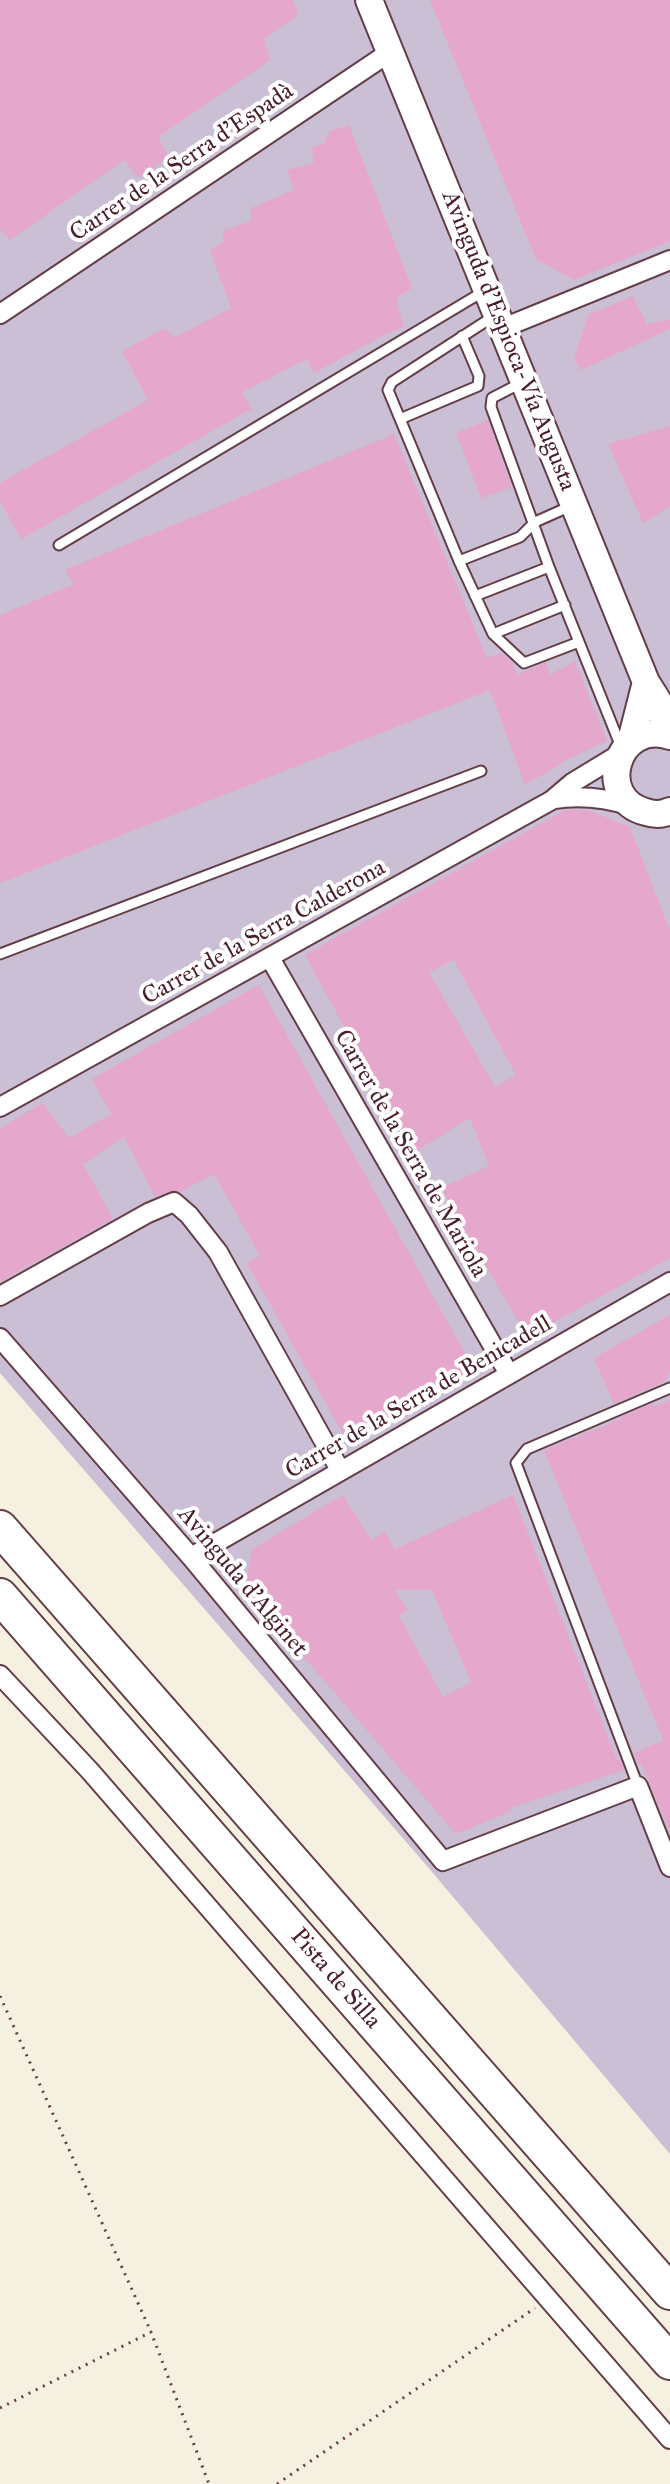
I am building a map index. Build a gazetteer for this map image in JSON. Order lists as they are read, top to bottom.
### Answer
{
  "streets": {
    "highway": ["Pista de Silla"],
    "street": [
      "Carrer de la Serra d'Espadà",
      "Avinguda d'Espioca-Vía Augusta",
      "Carrer de la Serra Calderona",
      "Carrer de la Serra de Mariola",
      "Carrer de la Serra de Benicadell",
      "Avinguda d'Alginet"
    ]
  },
  "crossings": [
    ["Carrer de la Serra d'Espadà", "Avinguda d'Espioca-Vía Augusta"],
    ["Carrer de la Serra Calderona", "Carrer de la Serra de Mariola"],
    ["Carrer de la Serra de Mariola", "Carrer de la Serra de Benicadell"],
    ["Carrer de la Serra de Benicadell", "Avinguda d'Alginet"]
  ]
}
